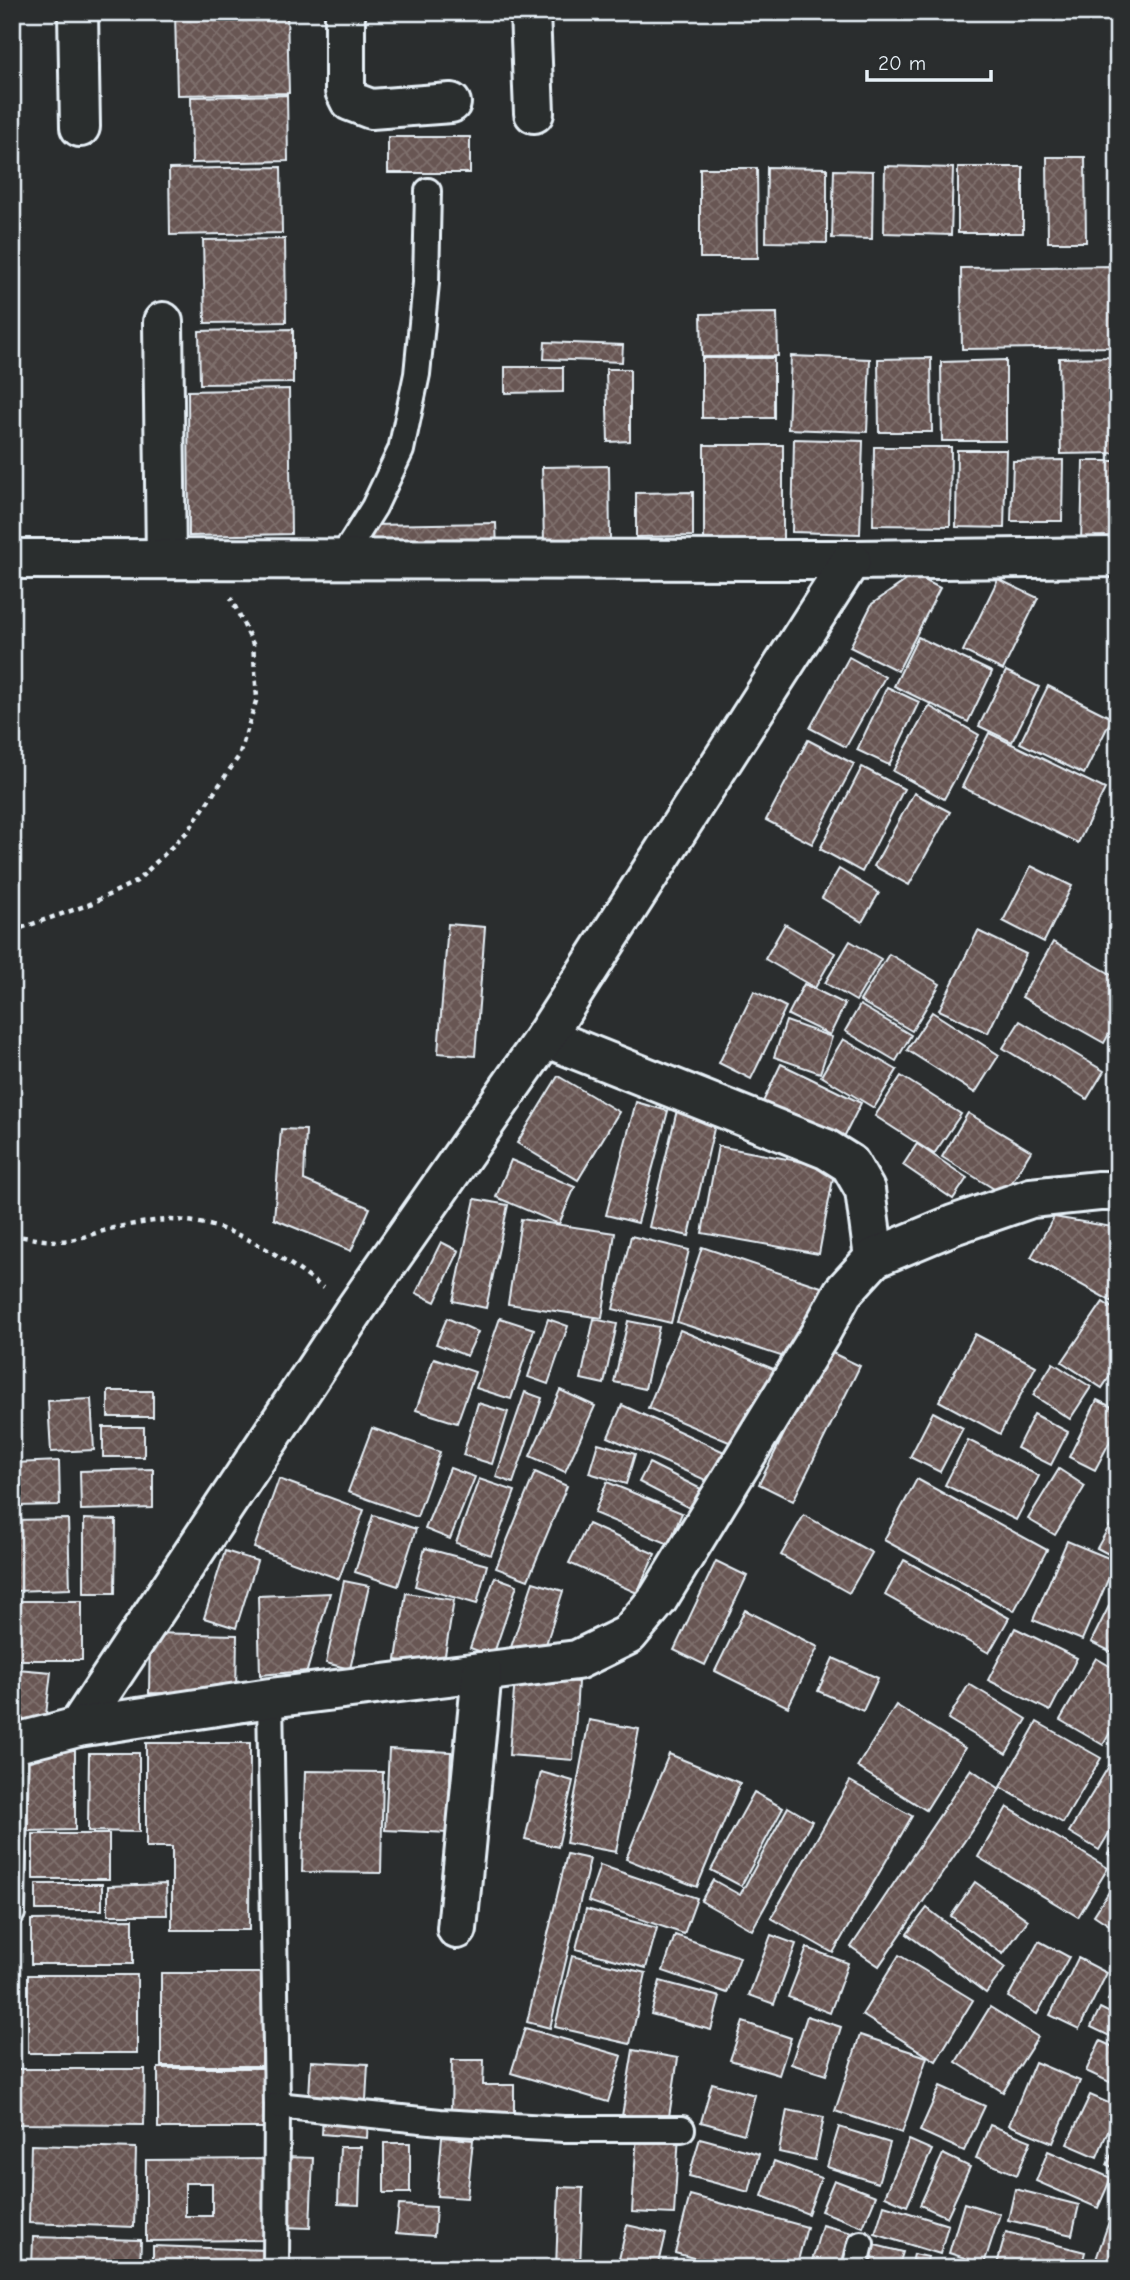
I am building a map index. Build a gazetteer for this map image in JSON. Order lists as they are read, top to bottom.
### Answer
{
  "scale_bar": "20 m"
}
